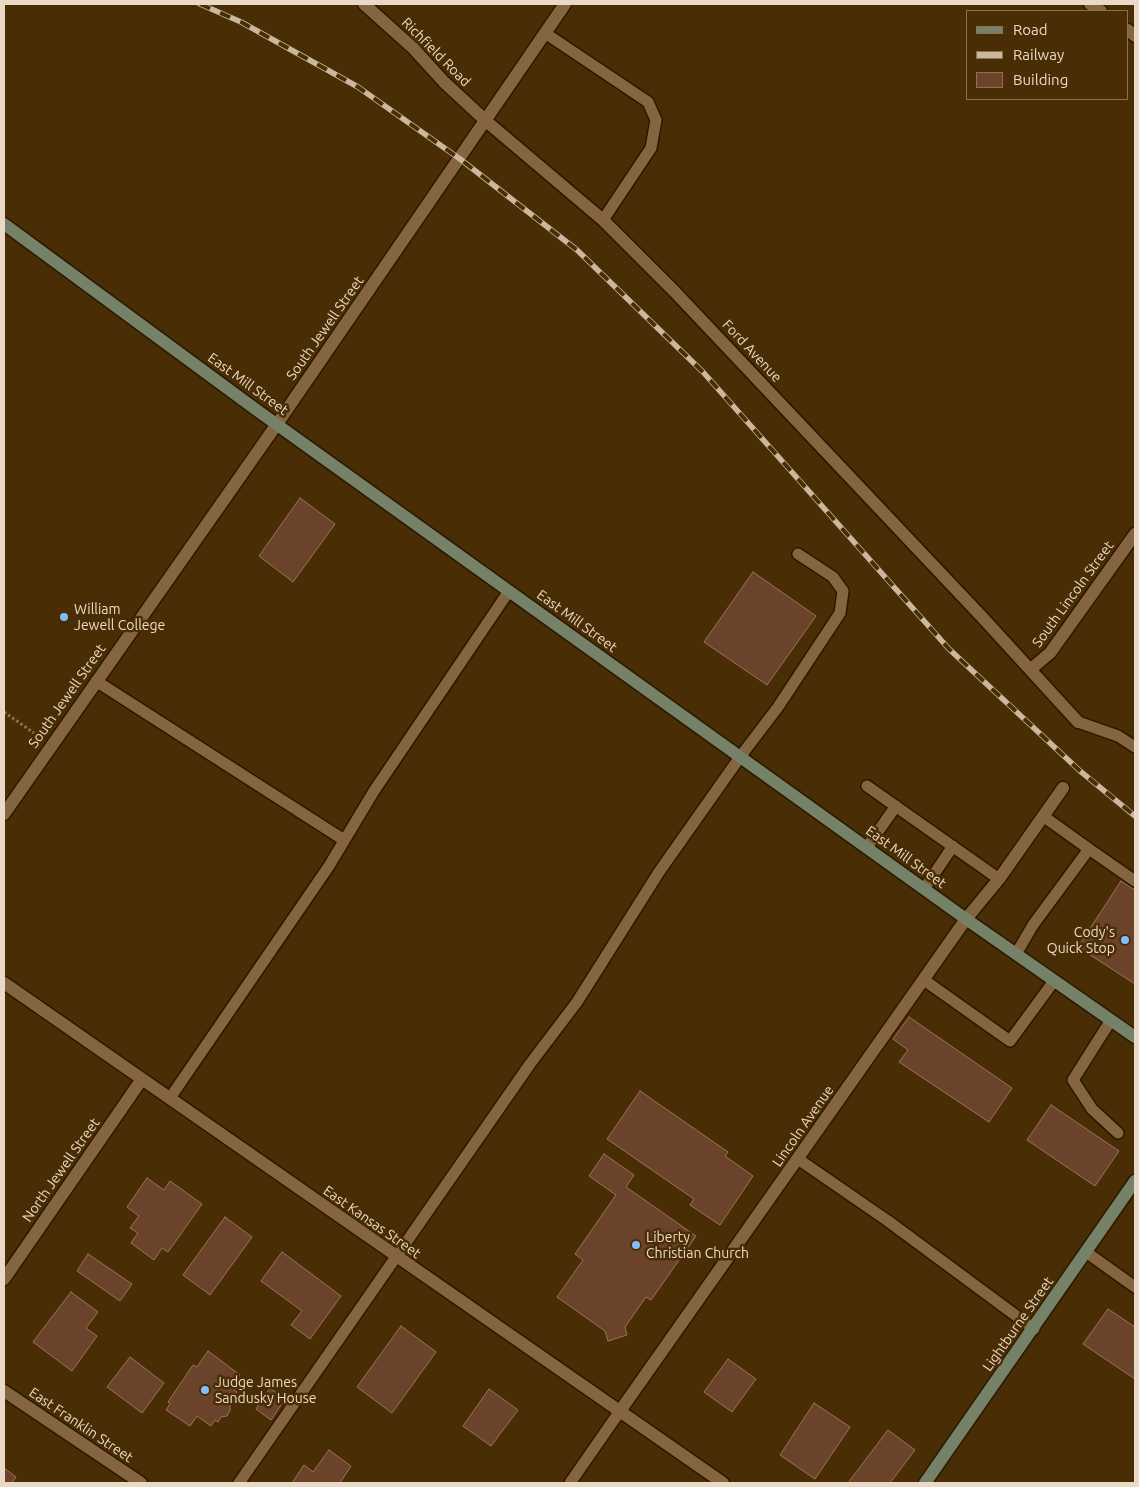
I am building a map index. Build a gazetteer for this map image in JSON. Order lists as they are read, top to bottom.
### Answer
{
  "streets": {
    "main road": ["East Mill Street", "Lightburne Street"],
    "street": [
      "Richfield Road",
      "South Jewell Street",
      "Ford Avenue",
      "South Lincoln Street",
      "Lincoln Avenue",
      "North Jewell Street",
      "East Kansas Street",
      "East Franklin Street"
    ]
  },
  "crossings": [
    ["Richfield Road", "South Jewell Street"],
    ["Richfield Road", "Ford Avenue"],
    ["South Jewell Street", "Ford Avenue"],
    ["South Jewell Street", "East Mill Street"],
    ["Ford Avenue", "South Lincoln Street"],
    ["East Mill Street", "Lincoln Avenue"],
    ["Lincoln Avenue", "East Kansas Street"],
    ["North Jewell Street", "East Kansas Street"]
  ],
  "places": [
    "William Jewell College",
    "Cody's Quick Stop",
    "Liberty Christian Church",
    "Judge James Sandusky House"
  ],
  "legend": ["Road", "Railway", "Building"]
}
